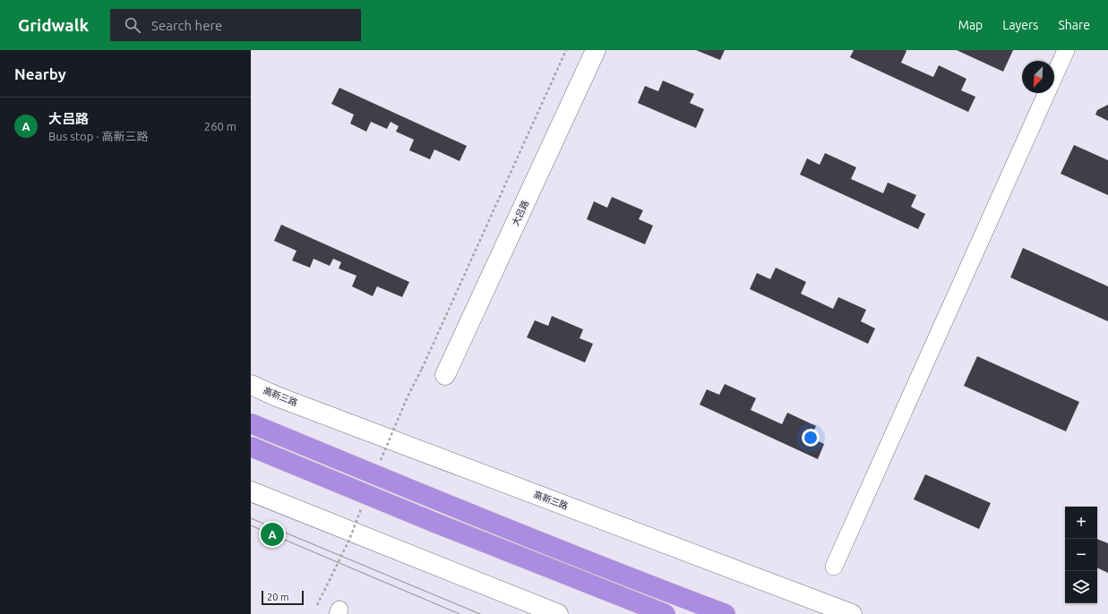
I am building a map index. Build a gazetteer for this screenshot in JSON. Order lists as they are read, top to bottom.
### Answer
{
  "streets": {
    "main road": ["大吕路", "高新三路"]
  },
  "scale_bar": "20 m",
  "north": "bottom left",
  "page": {
    "header": "Gridwalk",
    "search": "Search here",
    "nav": ["Map", "Layers", "Share"],
    "heading": "Nearby",
    "list": [
      {
        "mark": "A",
        "name": "大吕路",
        "note": "Bus stop · 高新三路",
        "value": "260 m"
      }
    ],
    "map_buttons": ["+", "−"],
    "pins": "A",
    "scale": "20 m"
  }
}
